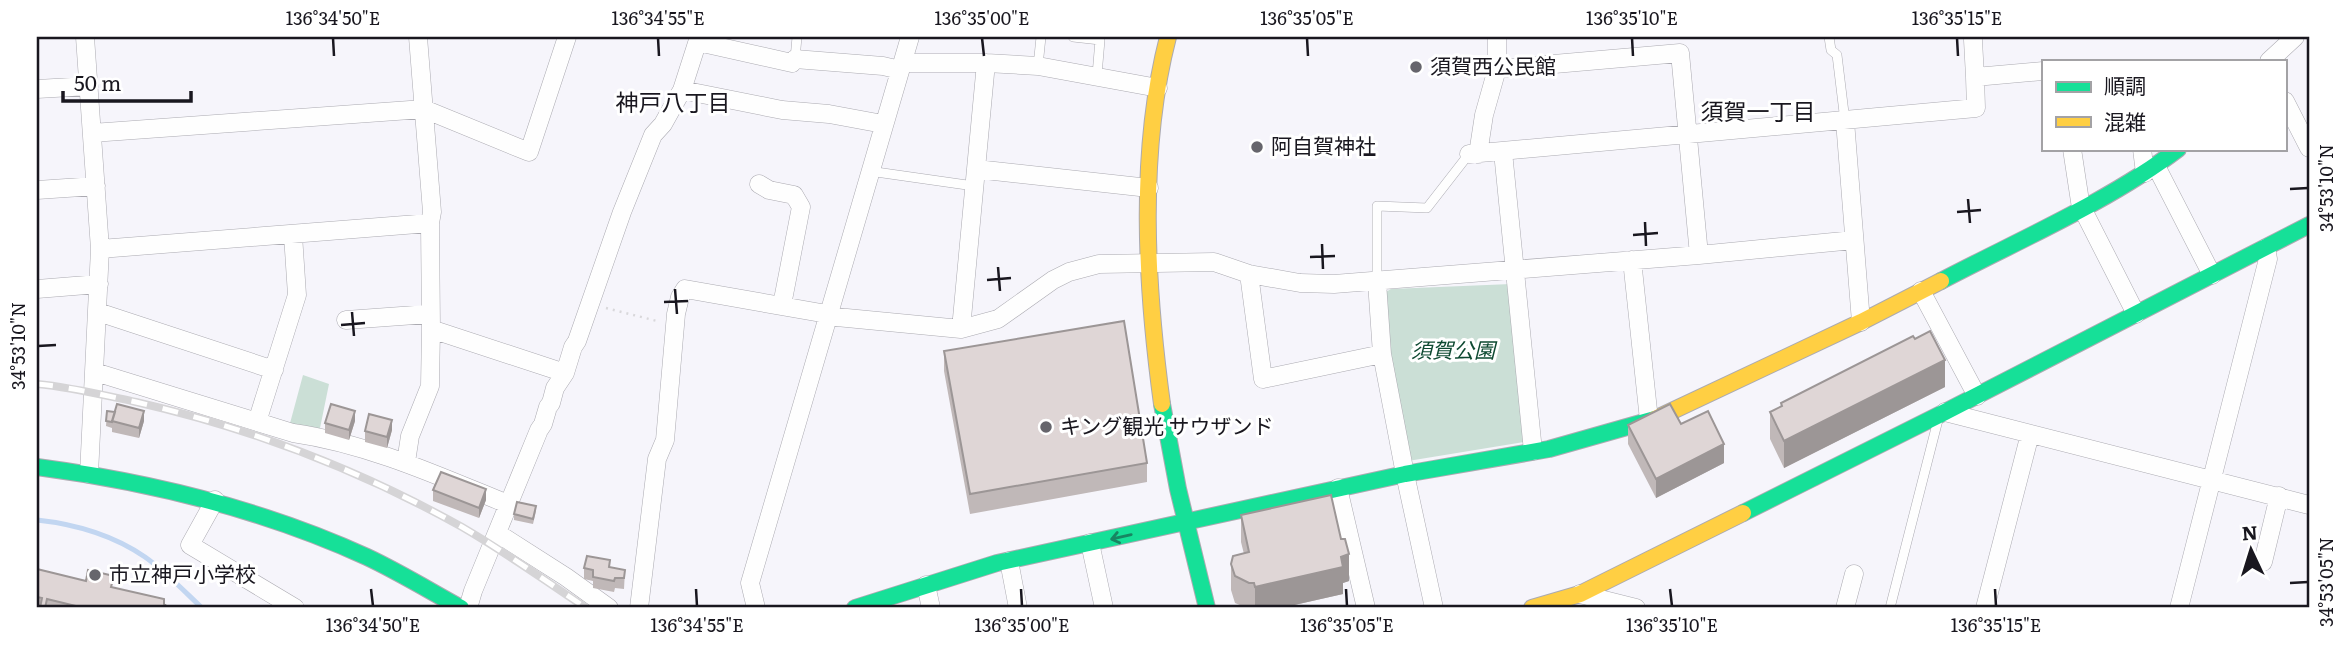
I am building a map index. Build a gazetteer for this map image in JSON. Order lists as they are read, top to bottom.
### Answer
{
  "districts": ["神戸八丁目", "須賀一丁目"],
  "parks": ["須賀公園"],
  "places": [
    "須賀西公民館",
    "阿自賀神社",
    "キング観光 サウザンド",
    "市立神戸小学校"
  ],
  "legend": ["順調", "混雑"],
  "scale_bar": "50 m",
  "north": "top",
  "coordinates": [
    "136°34'50\"E",
    "136°34'55\"E",
    "136°35'00\"E",
    "136°35'05\"E",
    "136°35'10\"E",
    "136°35'15\"E",
    "34°53'10\"N",
    "34°53'05\"N"
  ]
}
